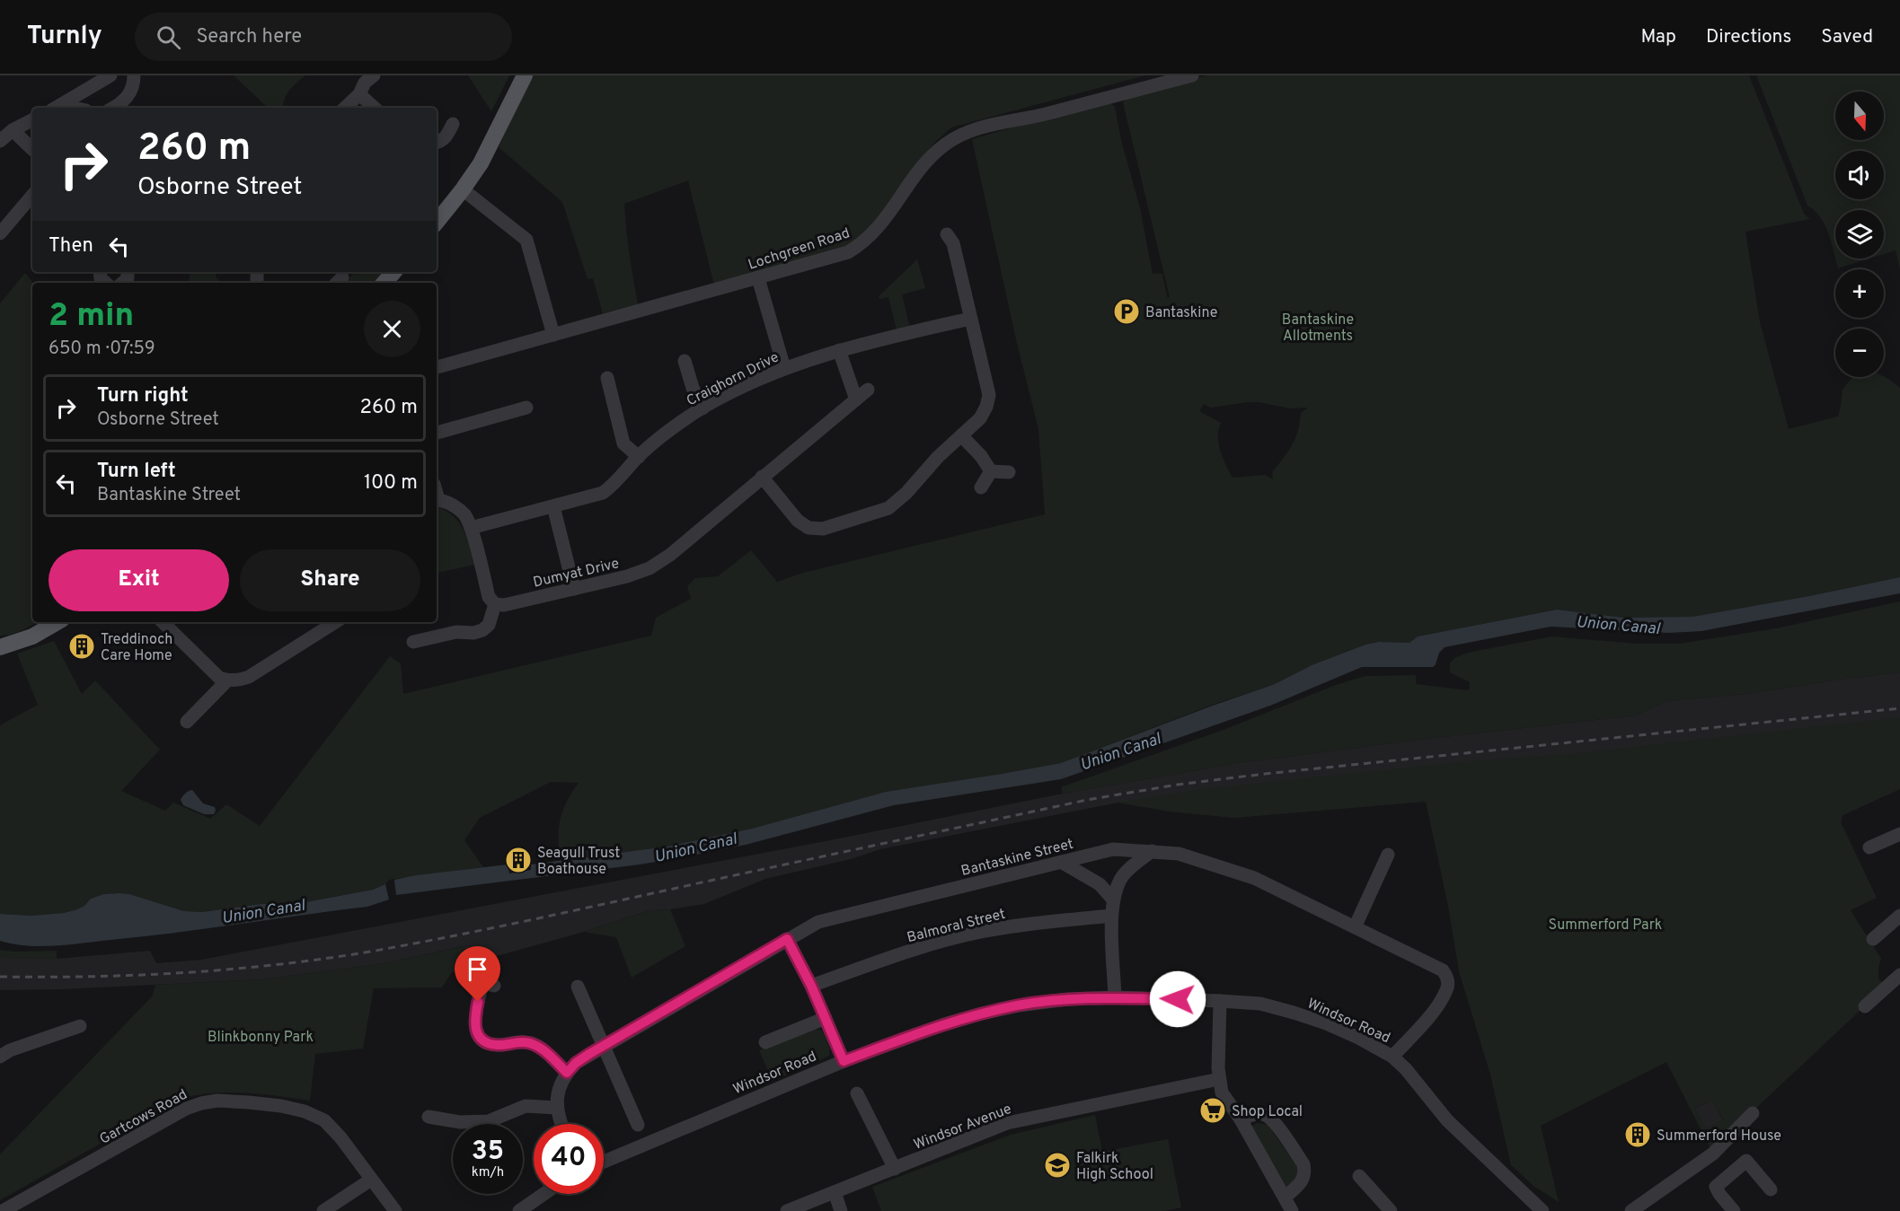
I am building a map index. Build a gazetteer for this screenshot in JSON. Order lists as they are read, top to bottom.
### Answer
{
  "streets": {
    "street": [
      "Lochgreen Road",
      "Craighorn Drive",
      "Dumyat Drive",
      "Bantaskine Street",
      "Balmoral Street",
      "Windsor Road",
      "Gartcows Road",
      "Windsor Avenue"
    ]
  },
  "crossings": [
    ["Bantaskine Street", "Windsor Road"]
  ],
  "water": ["Union Canal"],
  "parks": ["Bantaskine Allotments", "Summerford Park", "Blinkbonny Park"],
  "places": {
    "parking": ["Bantaskine"],
    "building": ["Treddinoch Care Home", "Seagull Trust Boathouse", "Summerford House"],
    "supermarket": ["Shop Local"],
    "school or university": ["Falkirk High School"]
  },
  "north": "bottom",
  "page": {
    "header": "Turnly",
    "search": "Search here",
    "nav": ["Map", "Directions", "Saved"],
    "map_buttons": ["+", "−"],
    "turn": ["260 m", "Osborne Street"],
    "then": "Then",
    "heading": ["2 min", "650 m · 07:59"],
    "list": [
      {
        "name": "Turn right",
        "note": "Osborne Street",
        "value": "260 m"
      },
      {
        "name": "Turn left",
        "note": "Bantaskine Street",
        "value": "100 m"
      }
    ],
    "buttons": ["Exit", "Share"],
    "speed": "35 km/h",
    "limit": "40"
  }
}
